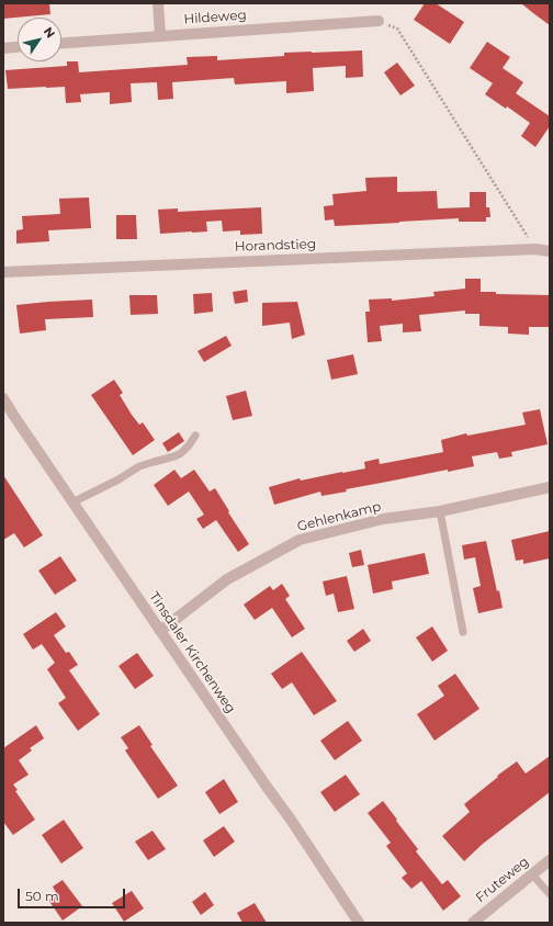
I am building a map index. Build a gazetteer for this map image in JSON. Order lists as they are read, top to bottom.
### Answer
{
  "streets": {
    "street": [
      "Hildeweg",
      "Horandstieg",
      "Gehlenkamp",
      "Tinsdaler Kirchenweg",
      "Fruteweg"
    ]
  },
  "crossings": [
    ["Gehlenkamp", "Tinsdaler Kirchenweg"]
  ],
  "scale_bar": "50 m",
  "north": "top right"
}
